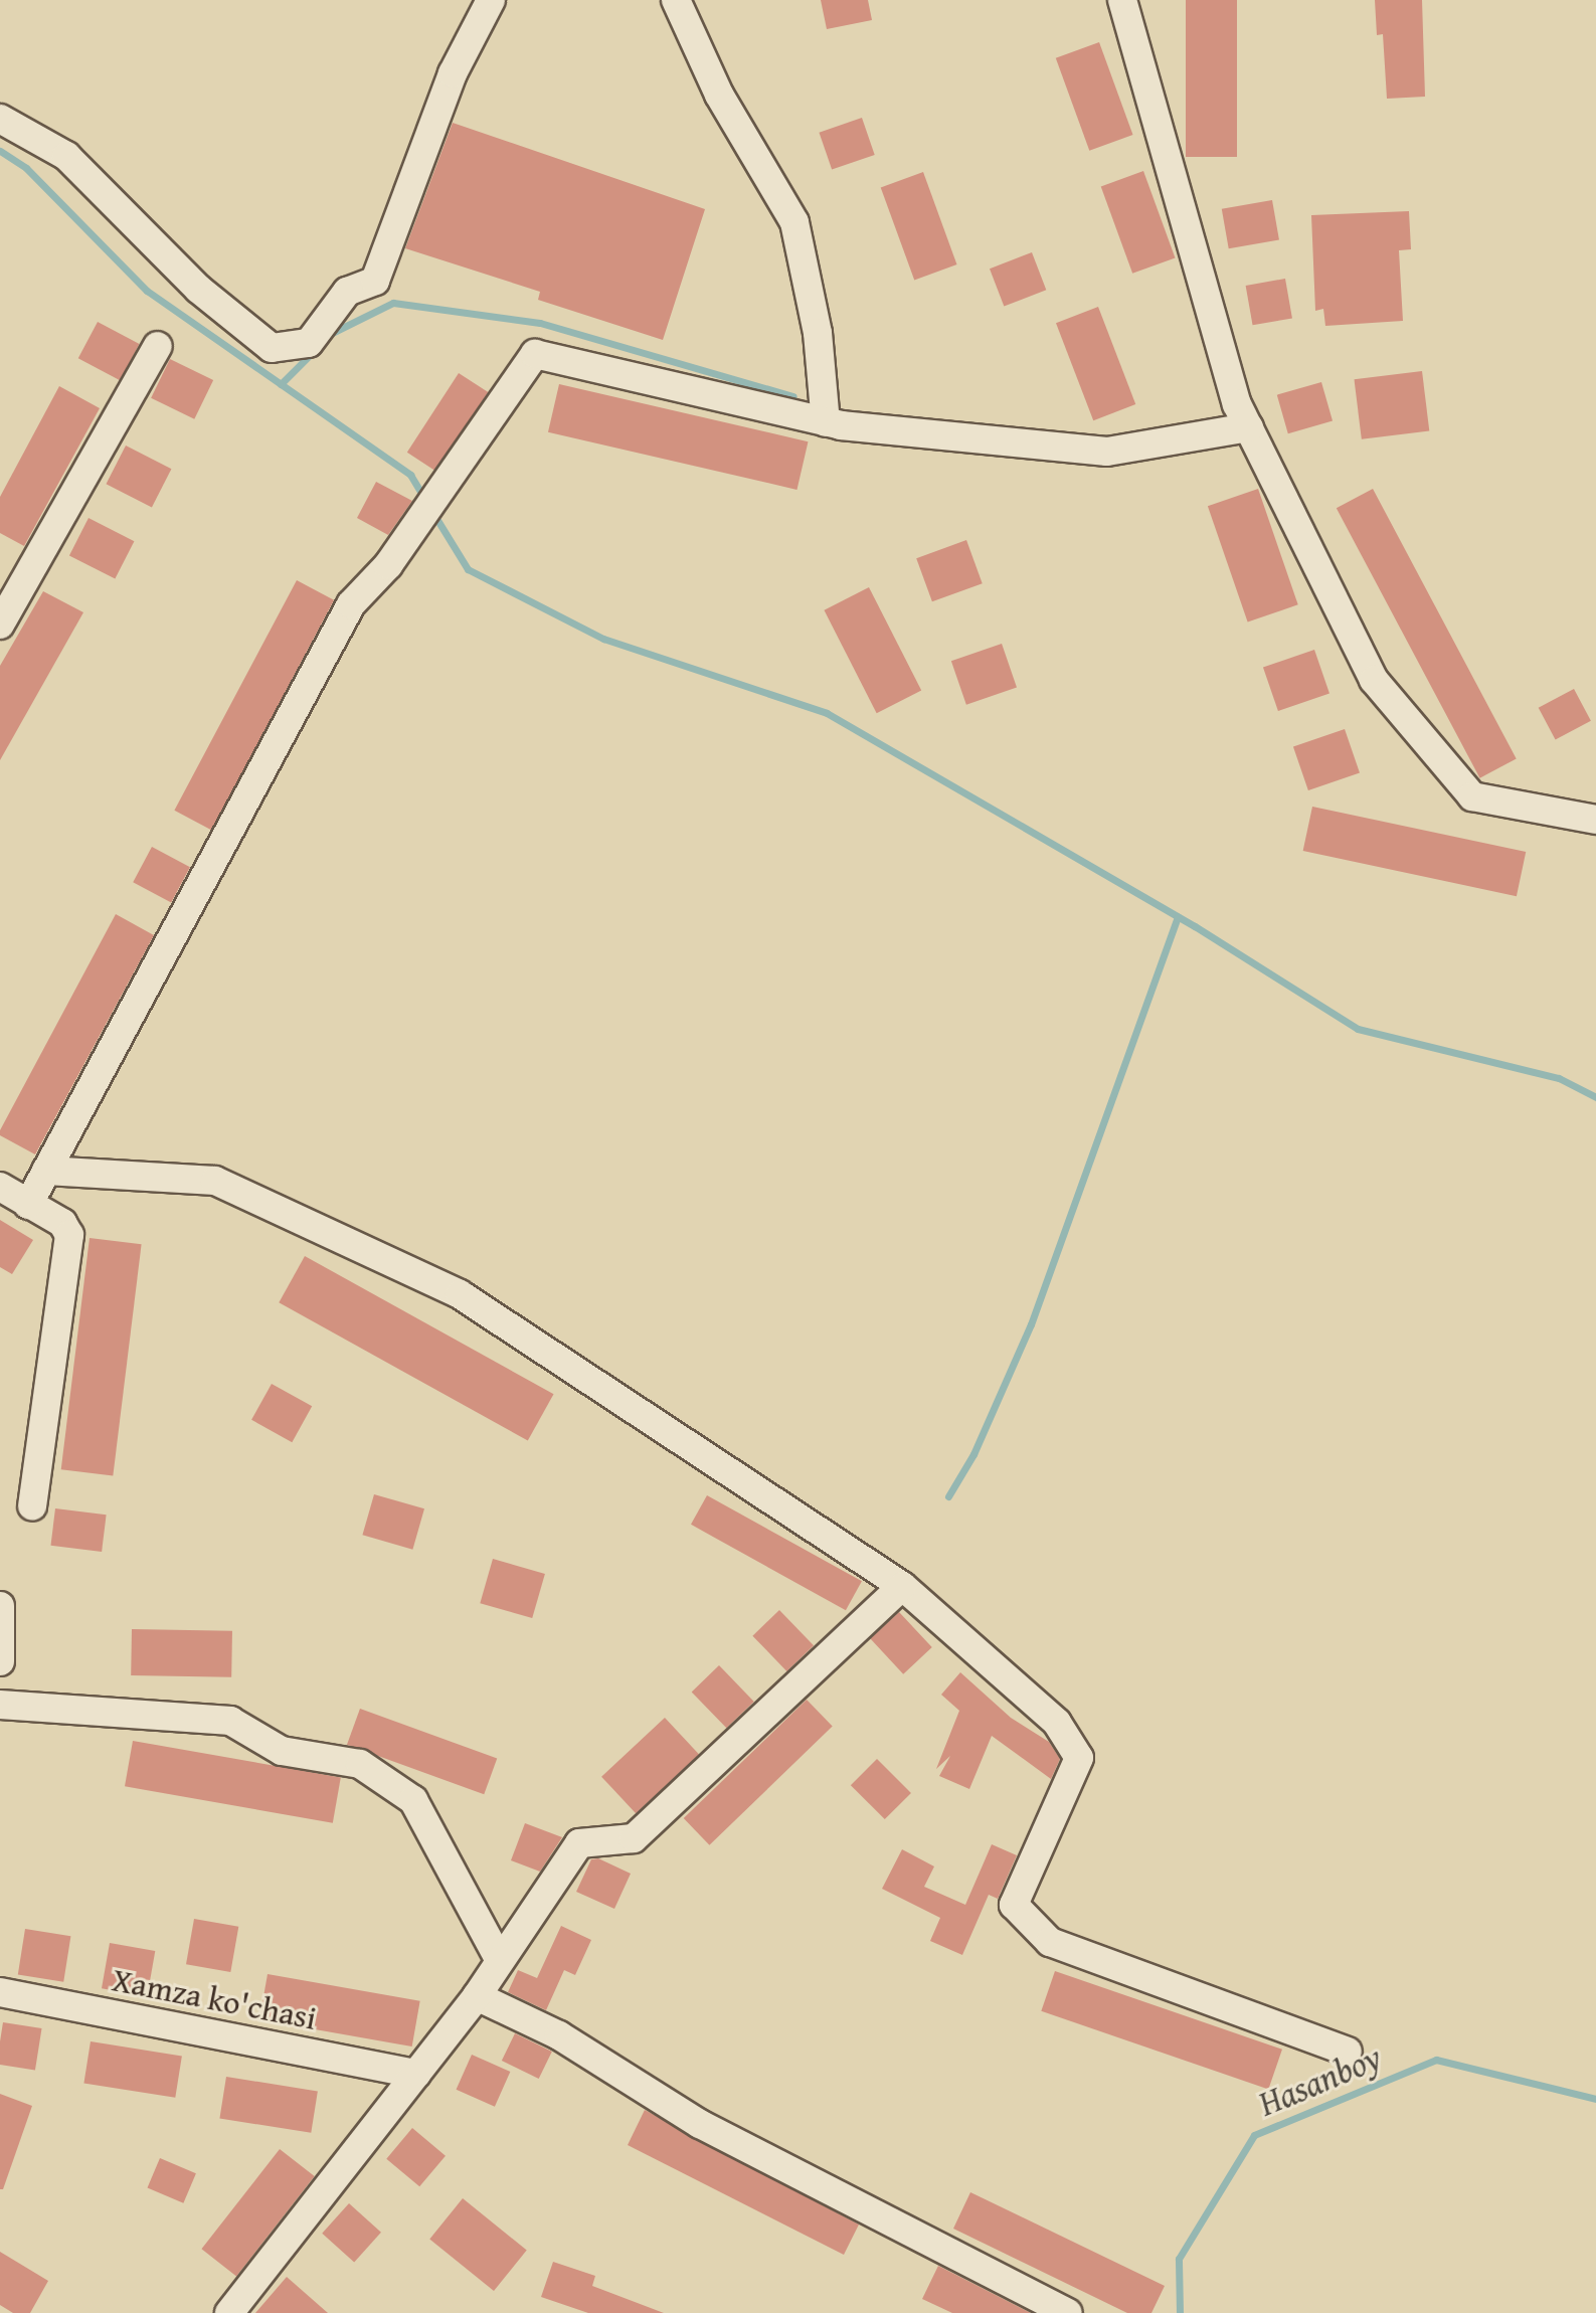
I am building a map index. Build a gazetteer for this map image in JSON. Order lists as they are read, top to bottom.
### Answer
{
  "streets": {
    "street": ["Xamza ko'chasi"]
  },
  "water": ["Hasanboy"]
}
